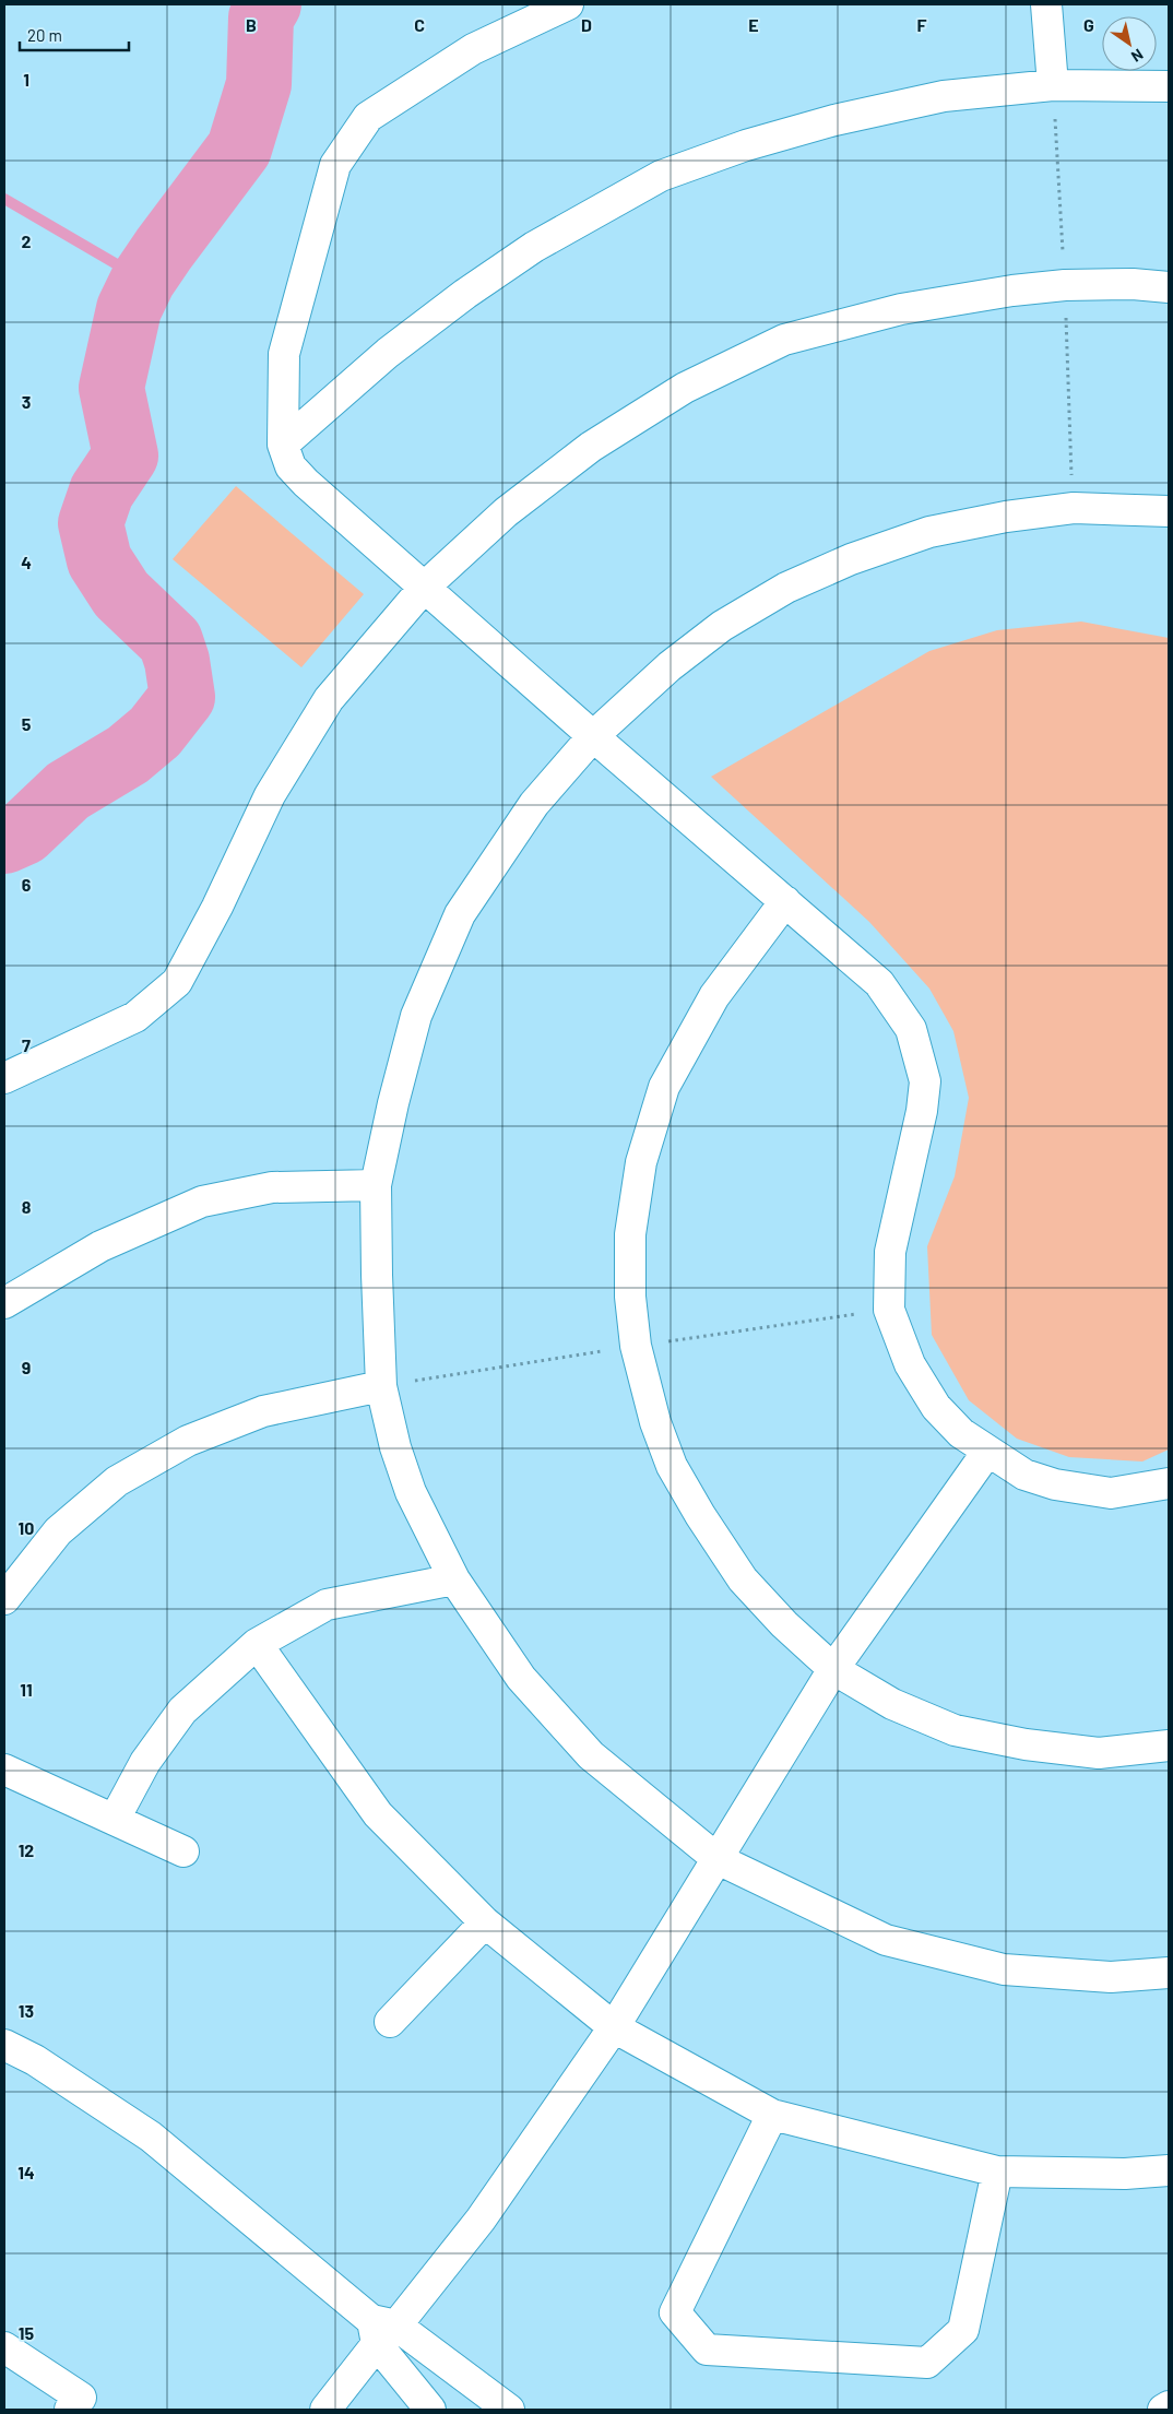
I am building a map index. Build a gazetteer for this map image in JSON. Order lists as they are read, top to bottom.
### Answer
{
  "scale_bar": "20 m",
  "north": "bottom right",
  "grid": {
    "columns": [
      "B",
      "C",
      "D",
      "E",
      "F",
      "G"
    ],
    "rows": [
      "1",
      "2",
      "3",
      "4",
      "5",
      "6",
      "7",
      "8",
      "9",
      "10",
      "11",
      "12",
      "13",
      "14",
      "15"
    ]
  }
}
